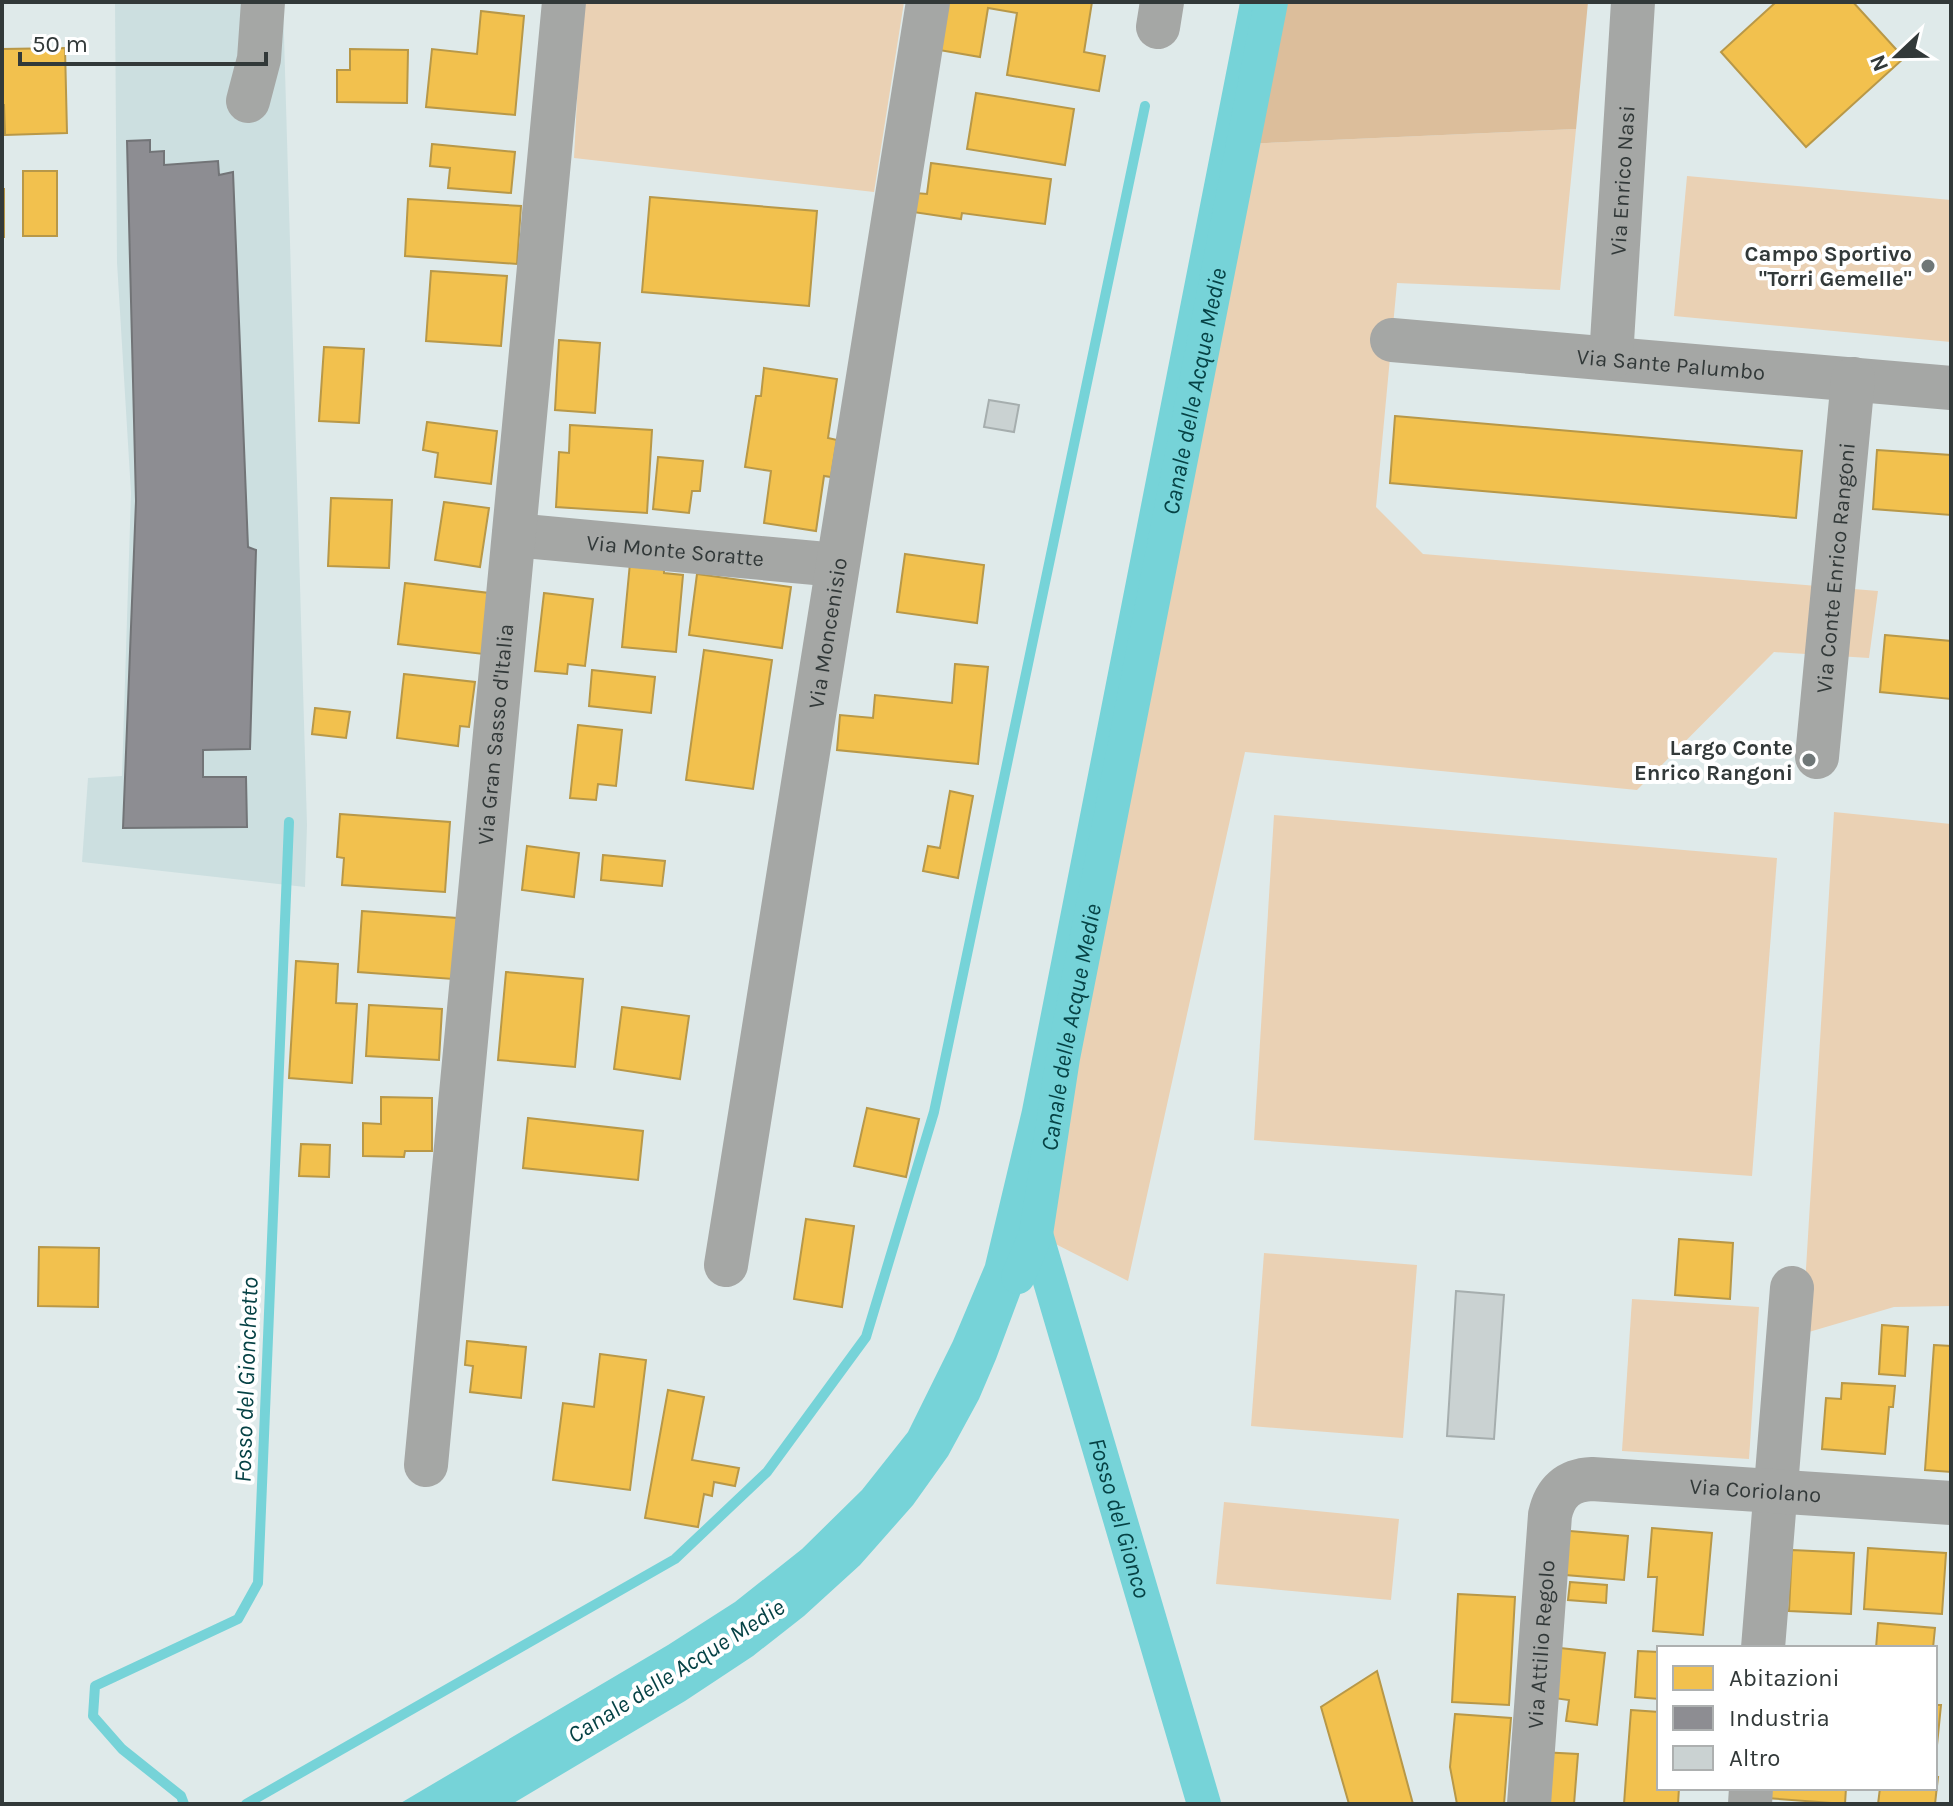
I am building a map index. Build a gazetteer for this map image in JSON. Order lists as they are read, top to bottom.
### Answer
{
  "streets": {
    "street": [
      "Via Enrico Nasi",
      "Via Sante Palumbo",
      "Via Monte Soratte",
      "Via Conte Enrico Rangoni",
      "Via Moncenisio",
      "Via Gran Sasso d'Italia",
      "Via Coriolano",
      "Via Attilio Regolo"
    ]
  },
  "crossings": [
    ["Via Enrico Nasi", "Via Sante Palumbo"],
    ["Via Sante Palumbo", "Via Conte Enrico Rangoni"],
    ["Via Monte Soratte", "Via Moncenisio"],
    ["Via Monte Soratte", "Via Gran Sasso d'Italia"],
    ["Via Coriolano", "Via Attilio Regolo"]
  ],
  "water": ["Canale delle Acque Medie", "Fosso del Gionchetto", "Fosso del Gionco"],
  "places": ["Campo Sportivo \"Torri Gemelle\"", "Largo Conte Enrico Rangoni"],
  "legend": ["Abitazioni", "Industria", "Altro"],
  "scale_bar": "50 m",
  "north": "left"
}
